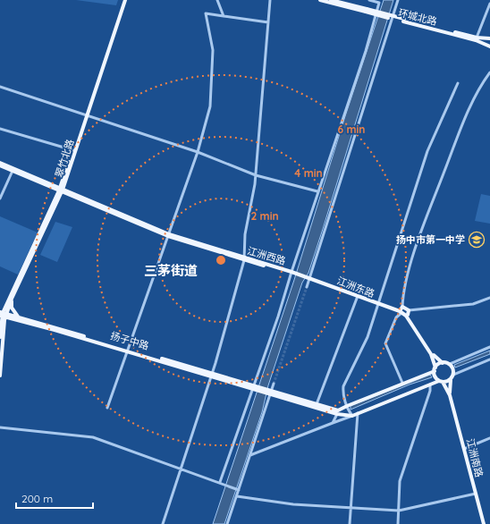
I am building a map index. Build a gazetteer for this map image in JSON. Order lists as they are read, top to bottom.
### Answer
{
  "streets": {
    "main road": [
      "环城北路",
      "翠竹北路",
      "江洲西路",
      "江洲东路",
      "扬子中路",
      "江洲南路"
    ]
  },
  "crossings": [
    ["翠竹北路", "江洲西路"],
    ["翠竹北路", "扬子中路"],
    ["江洲西路", "江洲东路"]
  ],
  "districts": ["三茅街道"],
  "places": {
    "school or university": ["扬中市第一中学"]
  },
  "scale_bar": "200 m",
  "rings": ["6 min", "4 min", "2 min"]
}
